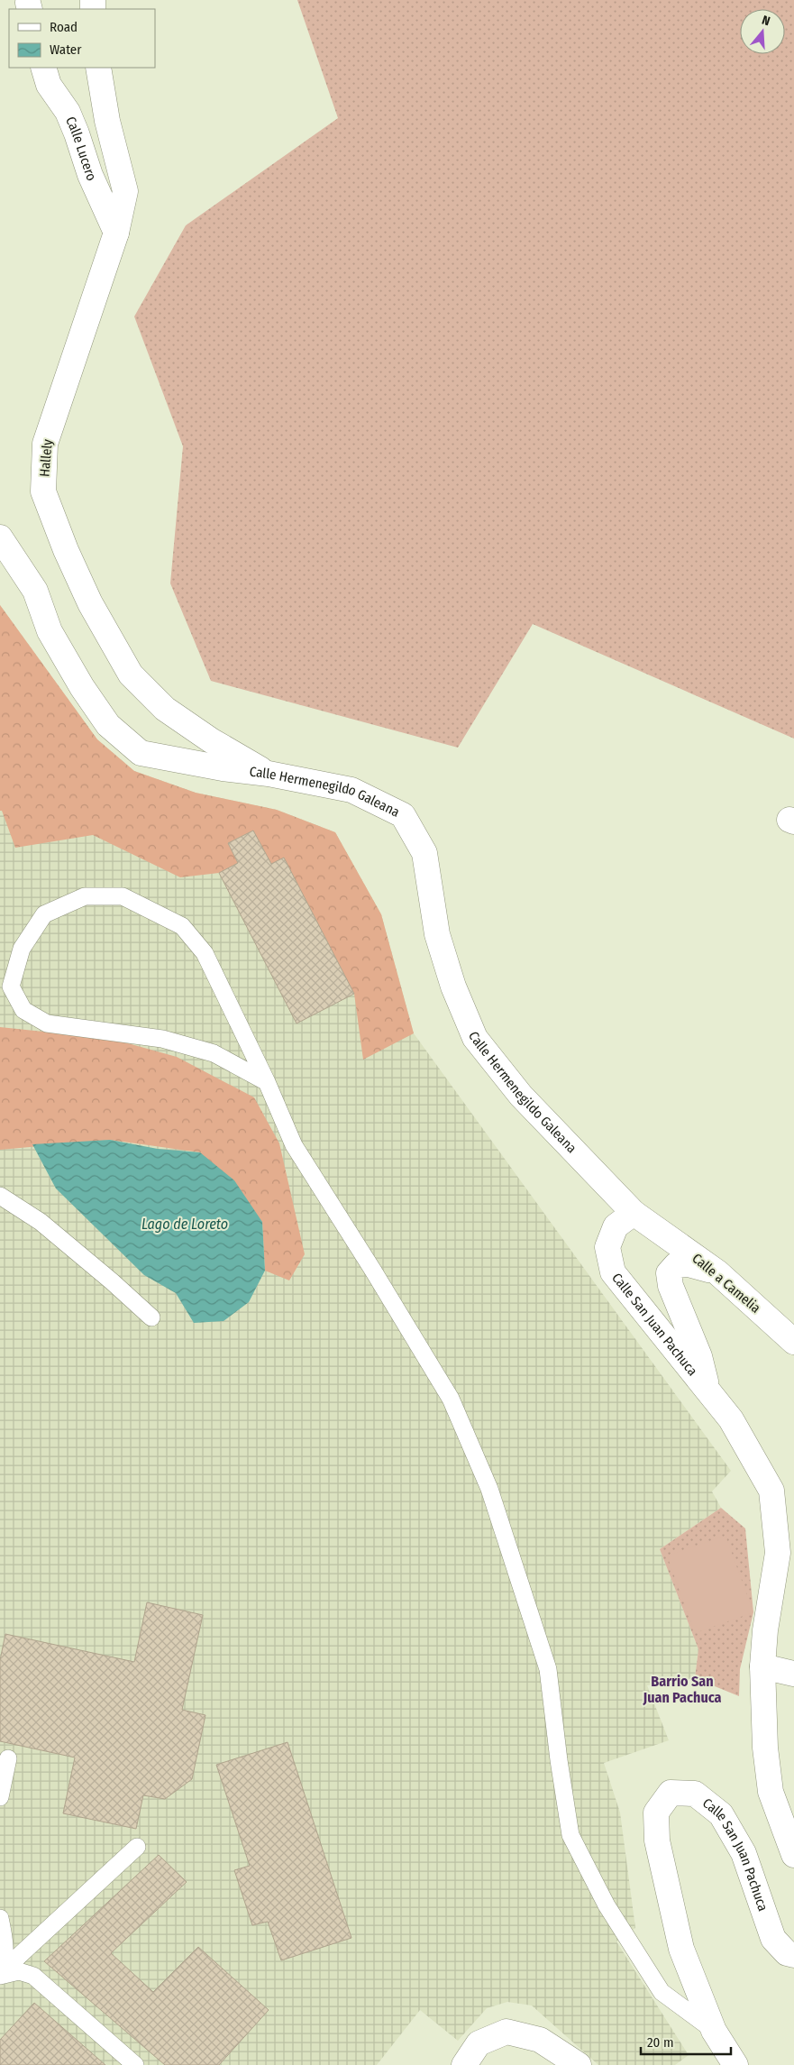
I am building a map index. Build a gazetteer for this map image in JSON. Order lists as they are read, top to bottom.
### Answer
{
  "streets": {
    "street": [
      "Calle Lucero",
      "Hallely",
      "Calle Hermenegildo Galeana",
      "Calle a Camelia",
      "Calle San Juan Pachuca"
    ]
  },
  "crossings": [
    ["Calle Lucero", "Hallely"],
    ["Hallely", "Calle Hermenegildo Galeana"],
    ["Calle Hermenegildo Galeana", "Calle a Camelia"],
    ["Calle Hermenegildo Galeana", "Calle San Juan Pachuca"],
    ["Calle a Camelia", "Calle San Juan Pachuca"]
  ],
  "districts": ["Barrio San Juan Pachuca"],
  "water": ["Lago de Loreto"],
  "legend": ["Road", "Water"],
  "scale_bar": "20 m",
  "north": "top"
}
